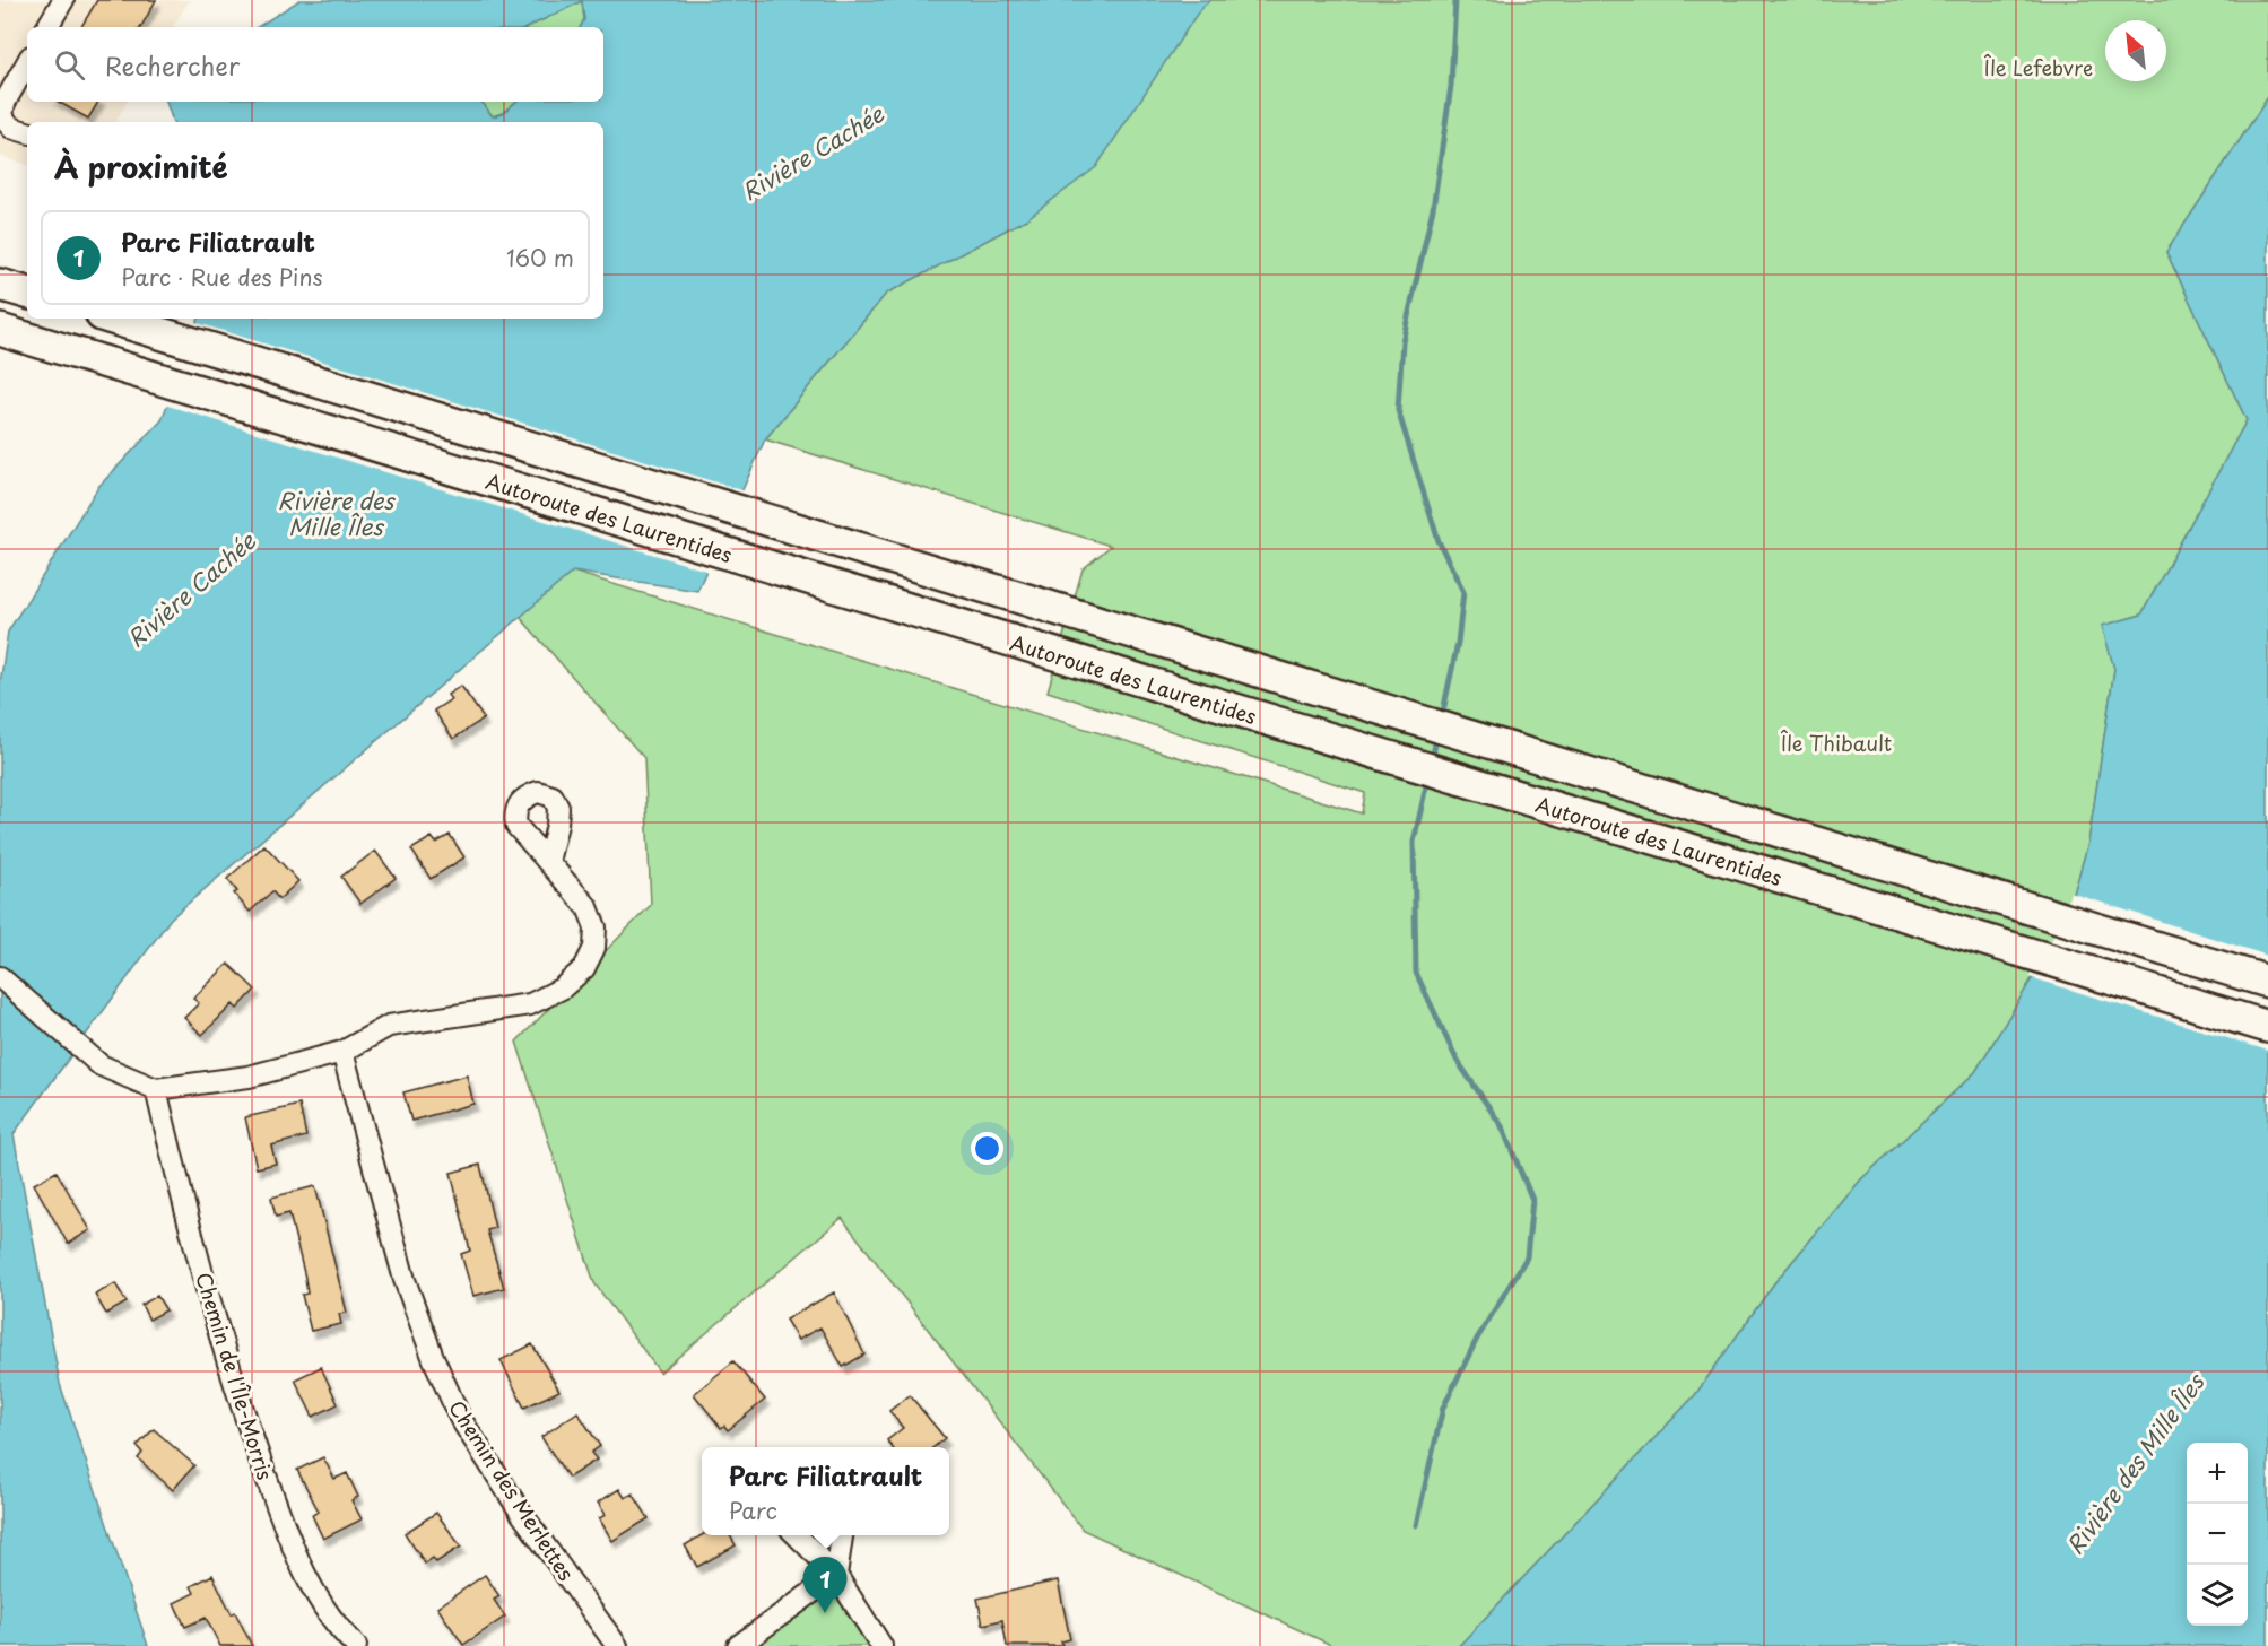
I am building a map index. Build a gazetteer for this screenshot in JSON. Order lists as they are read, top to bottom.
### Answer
{
  "streets": {
    "highway": ["Autoroute des Laurentides"],
    "street": ["Chemin de l'Île-Morris", "Chemin des Merlettes"]
  },
  "water": ["Rivière Cachée", "Rivière des Mille Îles"],
  "parks": ["Île Lefebvre", "Île Thibault"],
  "north": "top left",
  "page": {
    "search": "Rechercher",
    "heading": "À proximité",
    "list": [
      {
        "mark": "1",
        "name": "Parc Filiatrault",
        "note": "Parc · Rue des Pins",
        "value": "160 m"
      }
    ],
    "map_buttons": ["+", "−"],
    "popup": ["Parc Filiatrault", "Parc"],
    "pins": "1"
  }
}
